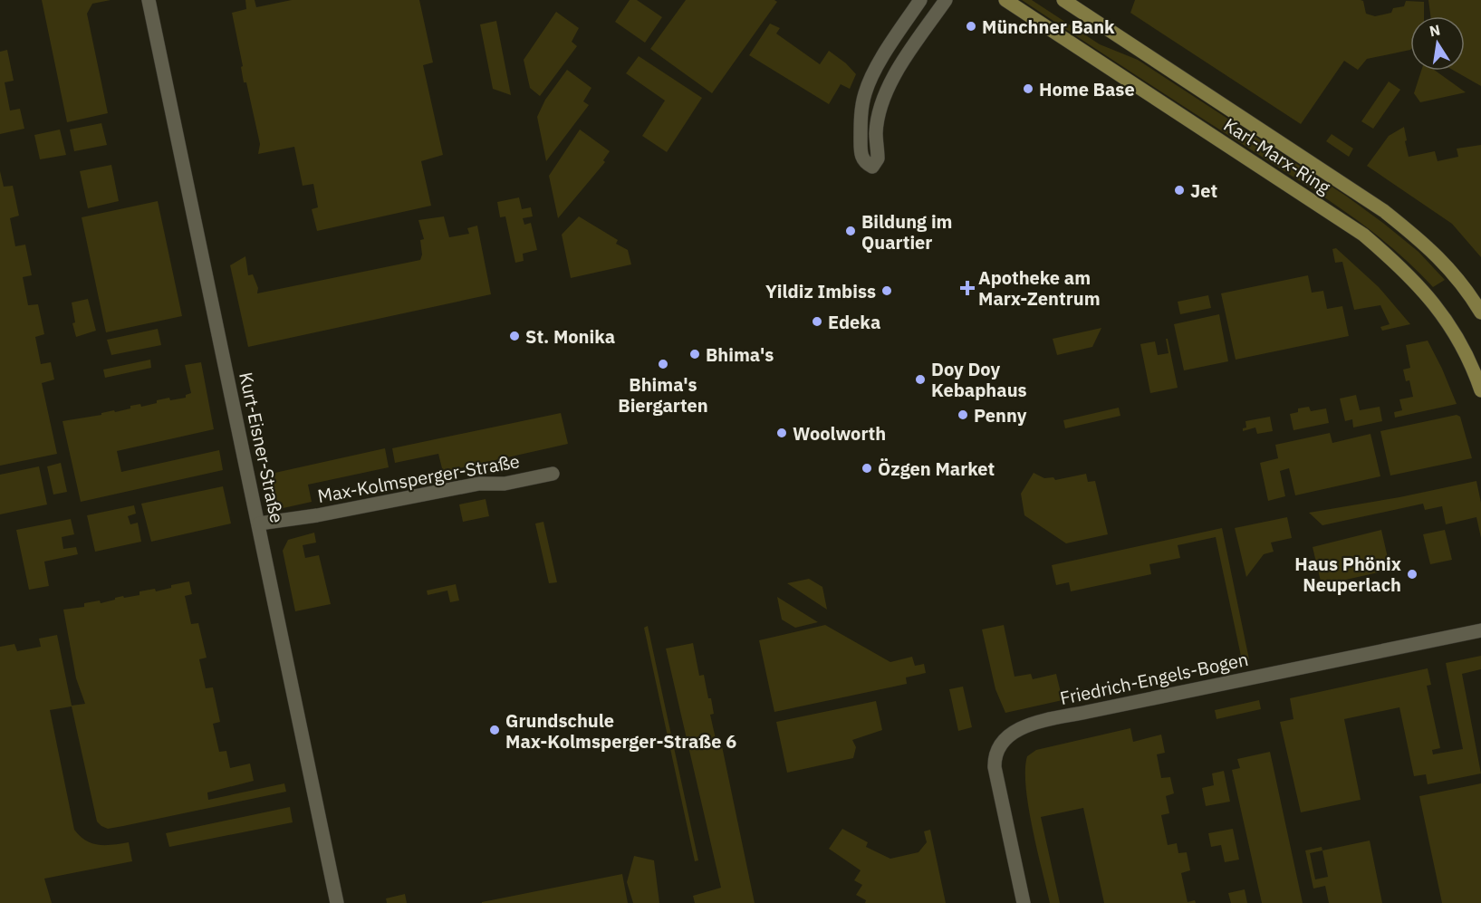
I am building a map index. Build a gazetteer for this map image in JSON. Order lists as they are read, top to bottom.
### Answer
{
  "streets": {
    "main road": ["Karl-Marx-Ring"],
    "street": ["Kurt-Eisner-Straße", "Max-Kolmsperger-Straße", "Friedrich-Engels-Bogen"]
  },
  "crossings": [
    ["Kurt-Eisner-Straße", "Max-Kolmsperger-Straße"]
  ],
  "places": {
    "other": [
      "Münchner Bank",
      "Home Base",
      "Jet",
      "Bildung im Quartier",
      "Yildiz Imbiss",
      "Edeka",
      "St. Monika",
      "Bhima's",
      "Bhima's Biergarten",
      "Doy Doy Kebaphaus",
      "Penny",
      "Woolworth",
      "Özgen Market",
      "Haus Phönix Neuperlach",
      "Grundschule Max-Kolmsperger-Straße 6"
    ],
    "health": ["Apotheke am Marx-Zentrum"]
  },
  "north": "top"
}
